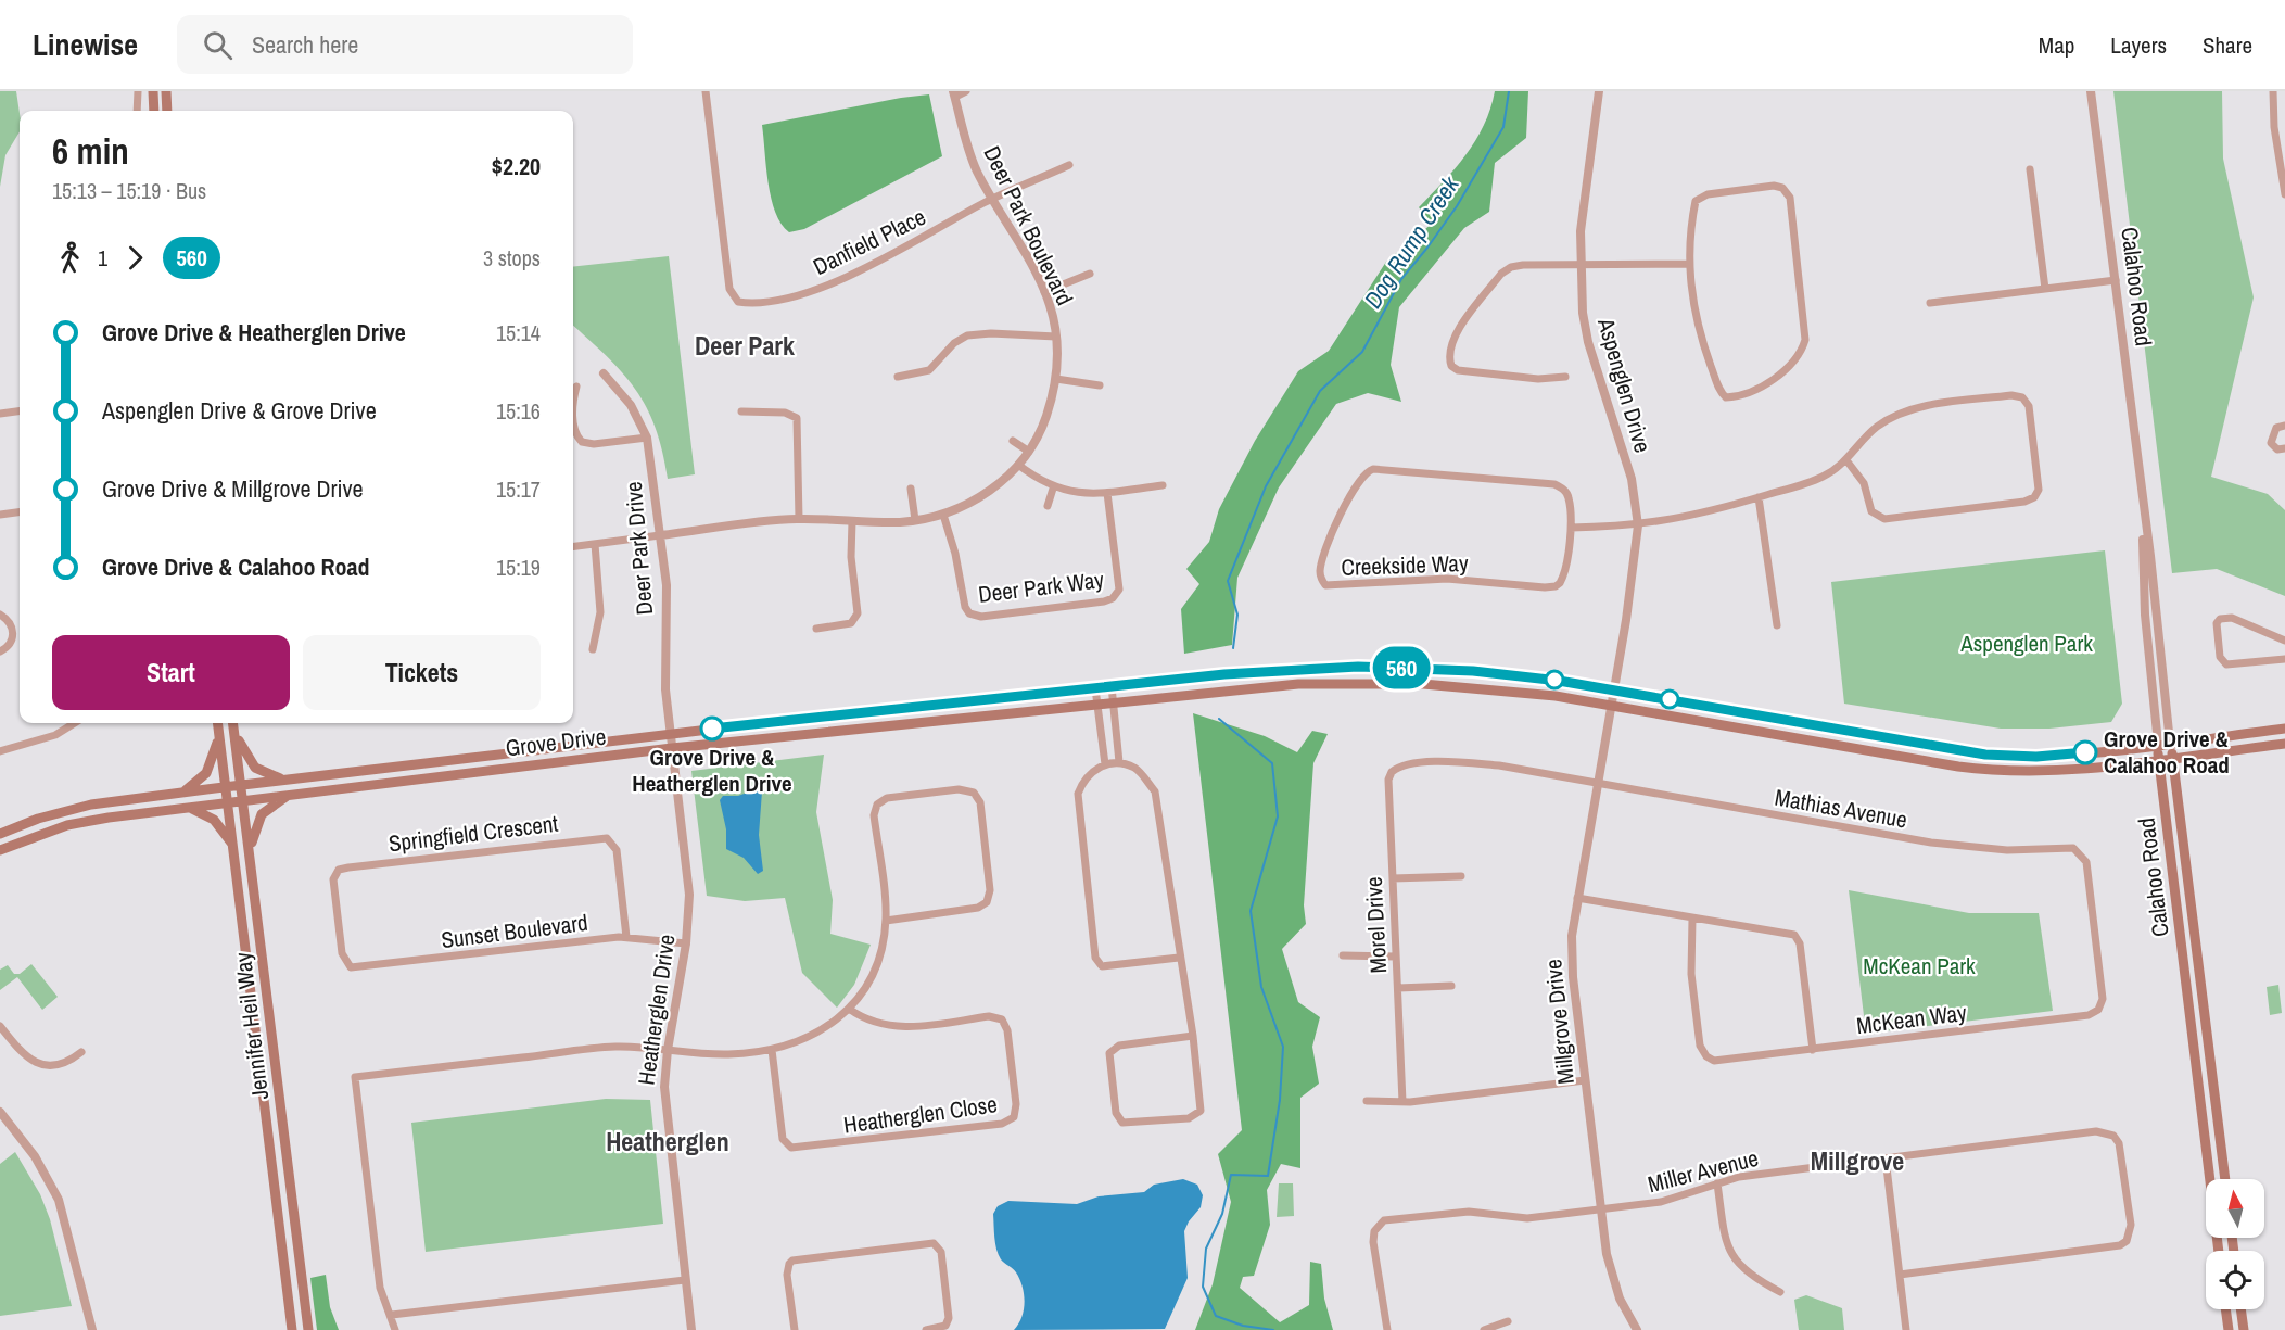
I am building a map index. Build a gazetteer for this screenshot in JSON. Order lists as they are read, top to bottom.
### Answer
{
  "streets": {
    "main road": ["Calahoo Road", "Grove Drive", "Jennifer Heil Way"],
    "street": [
      "Deer Park Boulevard",
      "Danfield Place",
      "Aspenglen Drive",
      "Deer Park Drive",
      "Creekside Way",
      "Deer Park Way",
      "Mathias Avenue",
      "Springfield Crescent",
      "Morel Drive",
      "Sunset Boulevard",
      "Heatherglen Drive",
      "McKean Way",
      "Millgrove Drive",
      "Heatherglen Close",
      "Miller Avenue"
    ]
  },
  "crossings": [
    ["Deer Park Boulevard", "Danfield Place"],
    ["Deer Park Boulevard", "Deer Park Drive"],
    ["Deer Park Boulevard", "Deer Park Way"],
    ["Calahoo Road", "Grove Drive"],
    ["Aspenglen Drive", "Grove Drive"],
    ["Aspenglen Drive", "Millgrove Drive"],
    ["Deer Park Drive", "Grove Drive"],
    ["Deer Park Drive", "Heatherglen Drive"],
    ["Grove Drive", "Heatherglen Drive"],
    ["Grove Drive", "Millgrove Drive"],
    ["Grove Drive", "Jennifer Heil Way"],
    ["Mathias Avenue", "Morel Drive"],
    ["Mathias Avenue", "McKean Way"],
    ["Mathias Avenue", "Millgrove Drive"],
    ["Springfield Crescent", "Sunset Boulevard"],
    ["Morel Drive", "Millgrove Drive"],
    ["Sunset Boulevard", "Heatherglen Drive"],
    ["Millgrove Drive", "Miller Avenue"]
  ],
  "districts": ["Deer Park", "Heatherglen", "Millgrove"],
  "water": ["Dog Rump Creek"],
  "parks": ["Aspenglen Park", "McKean Park"],
  "places": ["Grove Drive & Heatherglen Drive", "Grove Drive & Calahoo Road"],
  "lines": ["bus line 560"],
  "north": "top",
  "page": {
    "header": "Linewise",
    "search": "Search here",
    "nav": ["Map", "Layers", "Share"],
    "on_map": "560",
    "heading": ["6 min", "15:13 – 15:19 · Bus", "$2.20"],
    "legs": ["1", "560", "3 stops"],
    "list": [
      {
        "name": "Grove Drive & Heatherglen Drive",
        "value": "15:14"
      },
      {
        "name": "Aspenglen Drive & Grove Drive",
        "value": "15:16"
      },
      {
        "name": "Grove Drive & Millgrove Drive",
        "value": "15:17"
      },
      {
        "name": "Grove Drive & Calahoo Road",
        "value": "15:19"
      }
    ],
    "buttons": ["Start", "Tickets"]
  }
}
